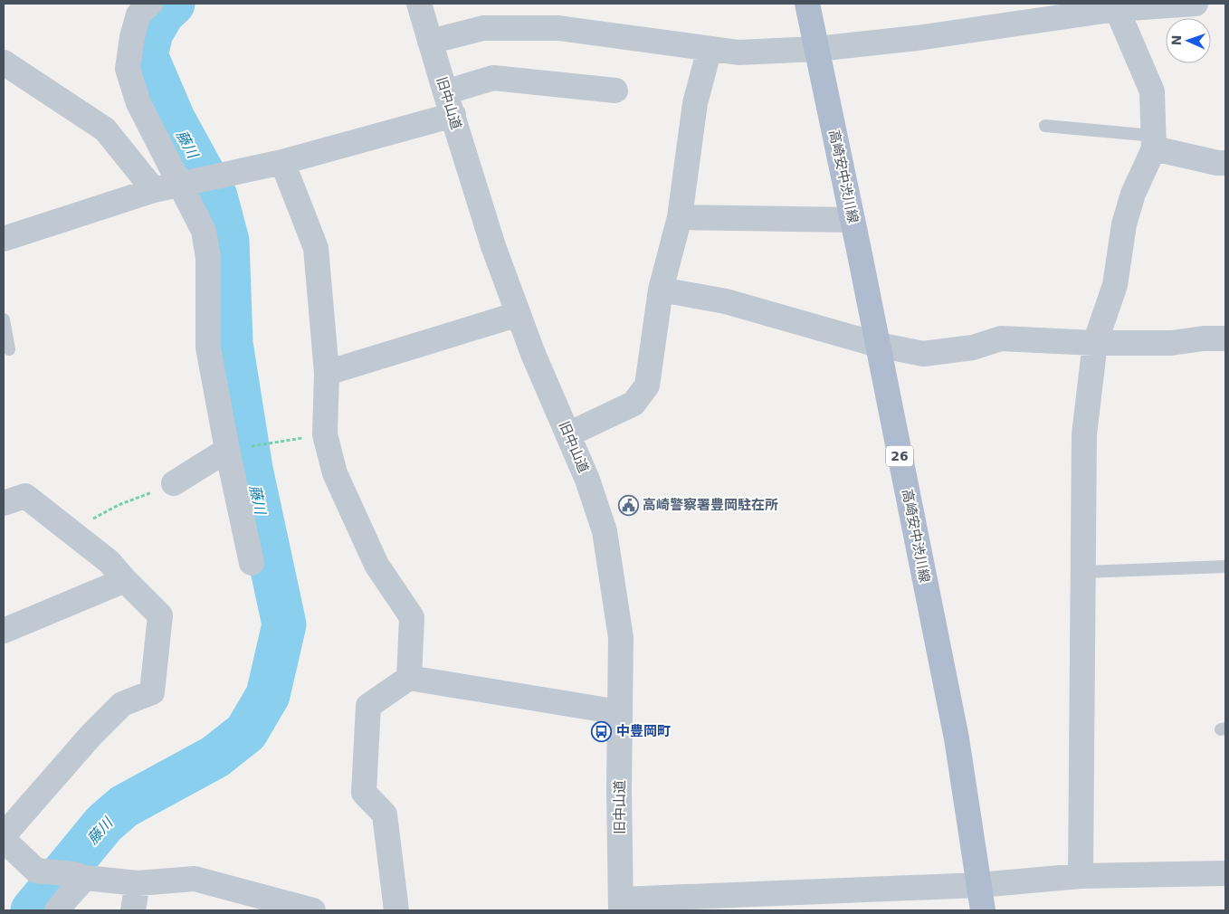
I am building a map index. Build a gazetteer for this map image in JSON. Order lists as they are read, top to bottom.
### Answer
{
  "streets": {
    "main road": ["高崎安中渋川線", "26"],
    "street": ["旧中山道"]
  },
  "water": ["藤川"],
  "places": {
    "public building": ["高崎警察署豊岡駐在所"],
    "bus stop": ["中豊岡町"]
  },
  "north": "left"
}
